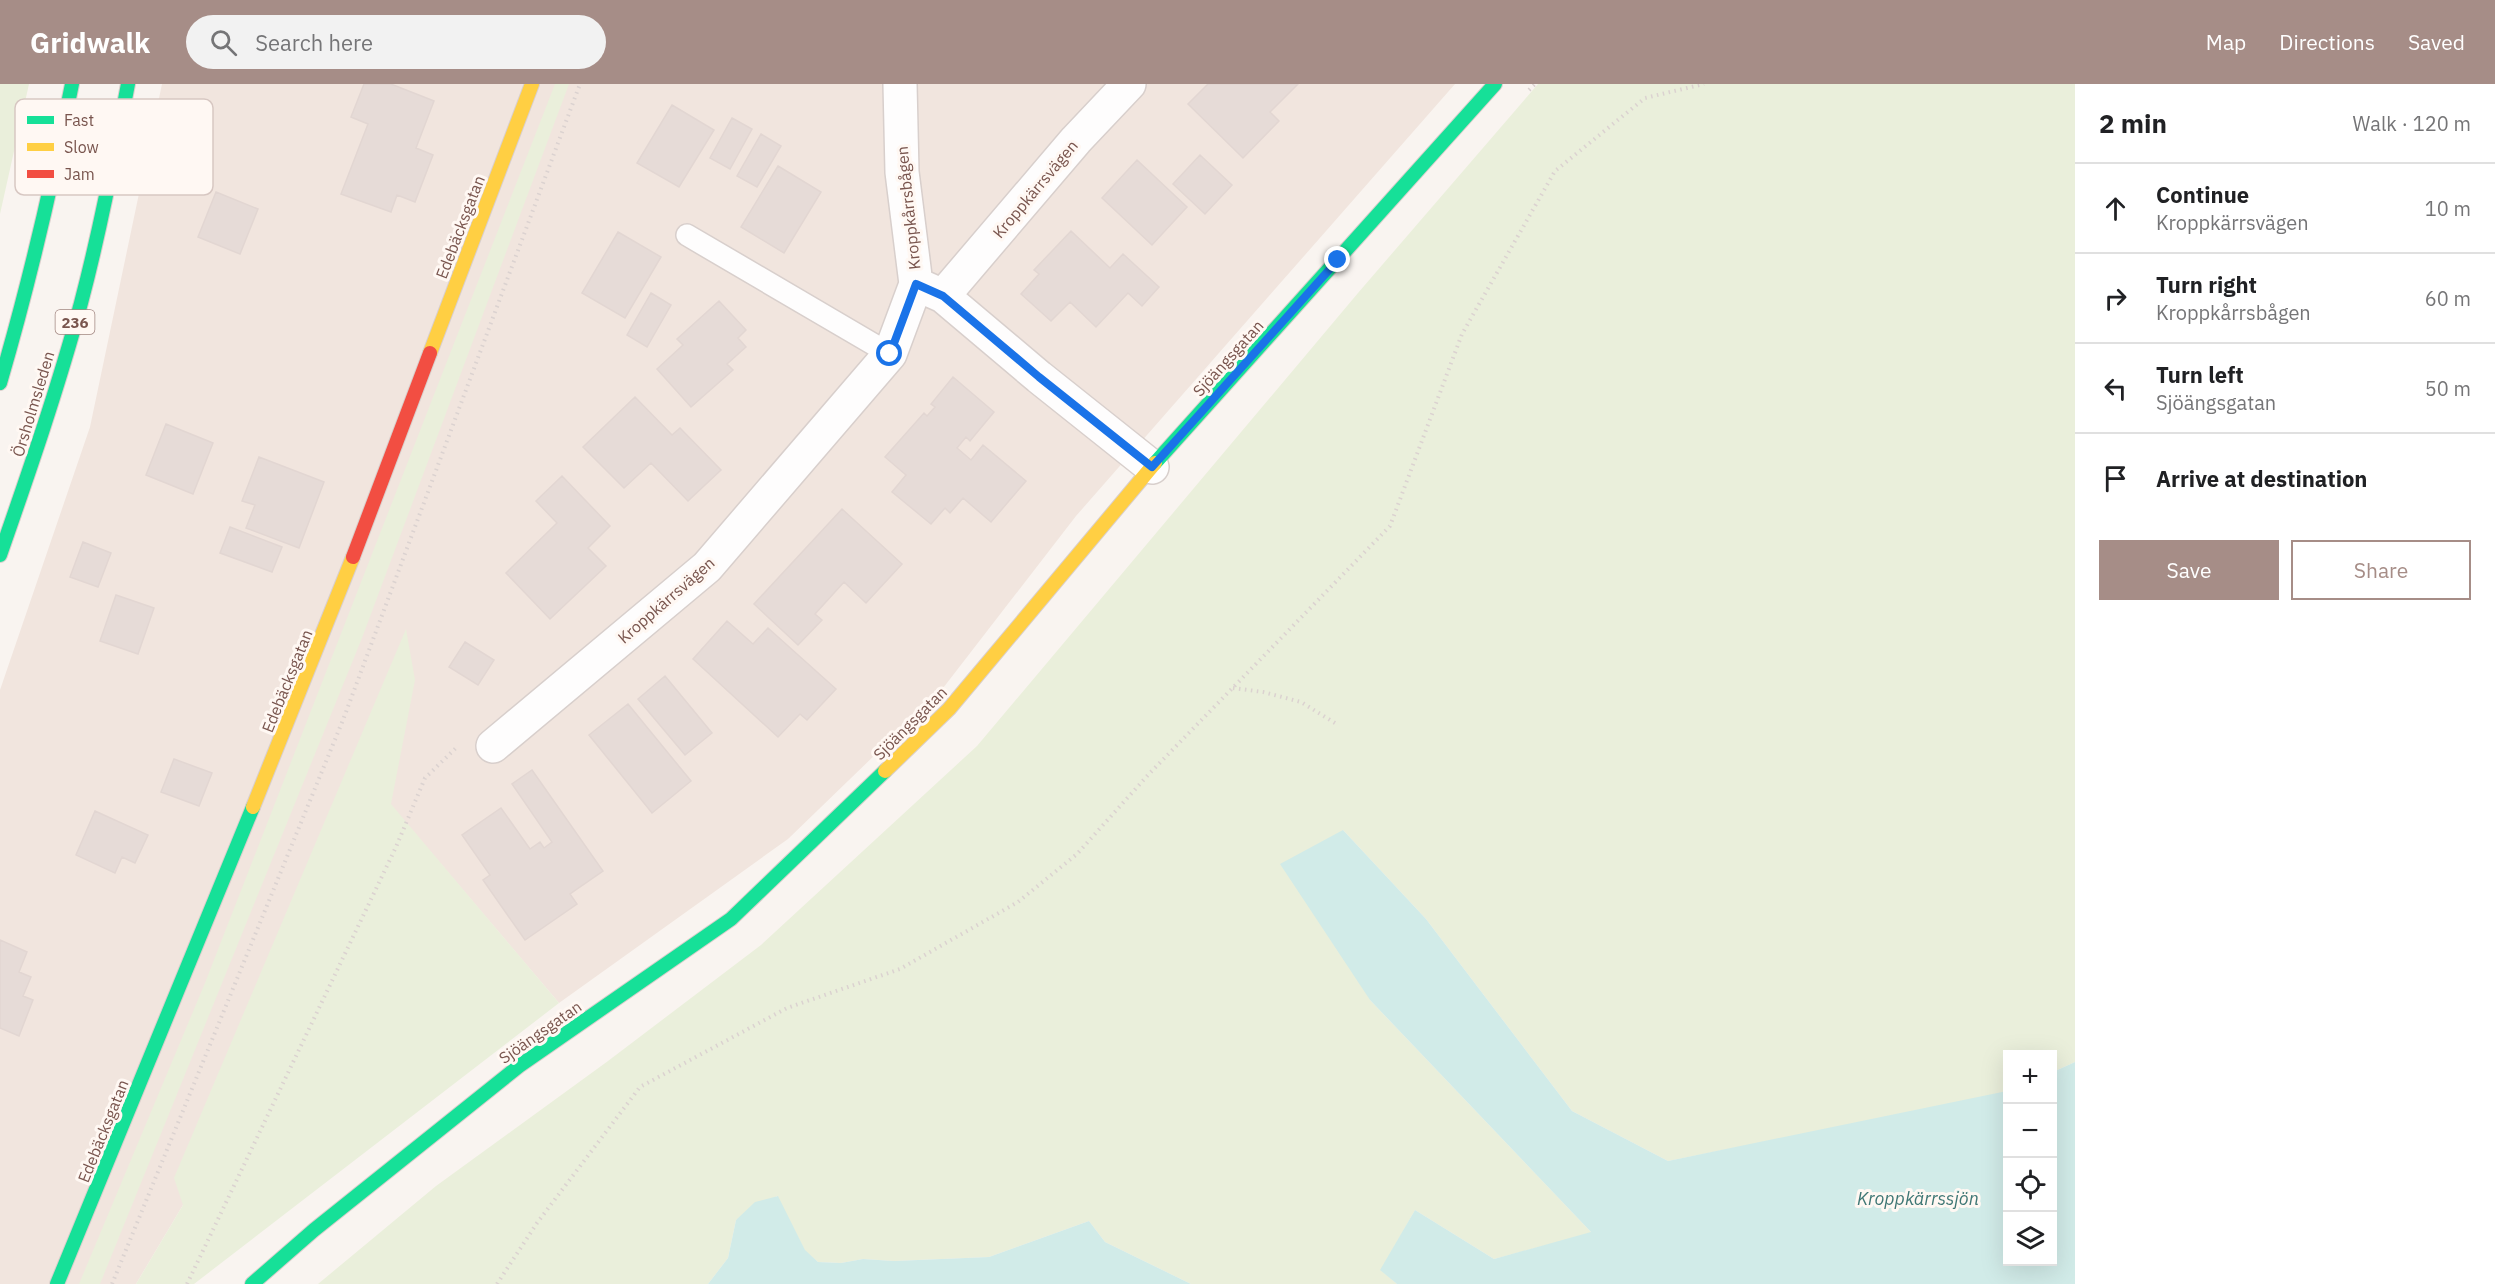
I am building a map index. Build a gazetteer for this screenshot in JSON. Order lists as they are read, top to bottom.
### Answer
{
  "streets": {
    "street": [
      "Kroppkärrsvägen",
      "Kroppkårrsbågen",
      "Edebäcksgatan",
      "236",
      "Sjöängsgatan",
      "Örsholmsleden"
    ]
  },
  "crossings": [
    ["Kroppkärrsvägen", "Kroppkårrsbågen"]
  ],
  "water": ["Kroppkärrssjön"],
  "legend": ["Fast", "Slow", "Jam"],
  "page": {
    "header": "Gridwalk",
    "search": "Search here",
    "nav": ["Map", "Directions", "Saved"],
    "heading": ["2 min", "Walk · 120 m"],
    "list": [
      ["Continue", "Kroppkärrsvägen", "10 m"],
      ["Turn right", "Kroppkårrsbågen", "60 m"],
      ["Turn left", "Sjöängsgatan", "50 m"],
      "Arrive at destination"
    ],
    "buttons": ["Save", "Share"],
    "map_buttons": ["+", "−"]
  }
}
